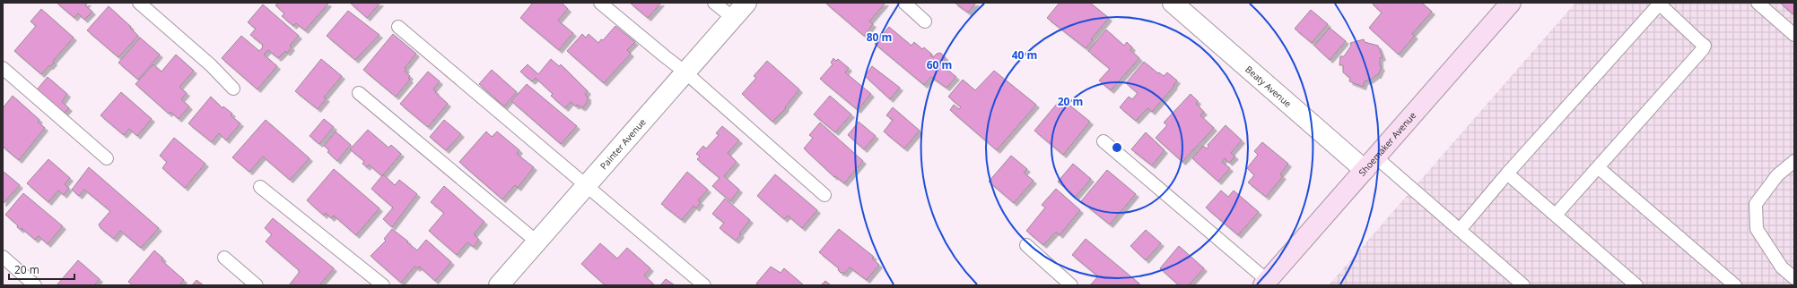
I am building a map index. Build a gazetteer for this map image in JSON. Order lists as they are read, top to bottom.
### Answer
{
  "streets": {
    "main road": ["Shoemaker Avenue"],
    "street": ["Beaty Avenue", "Painter Avenue"]
  },
  "crossings": [
    ["Beaty Avenue", "Shoemaker Avenue"]
  ],
  "scale_bar": "20 m",
  "rings": [
    "80 m",
    "40 m",
    "60 m",
    "20 m"
  ]
}
